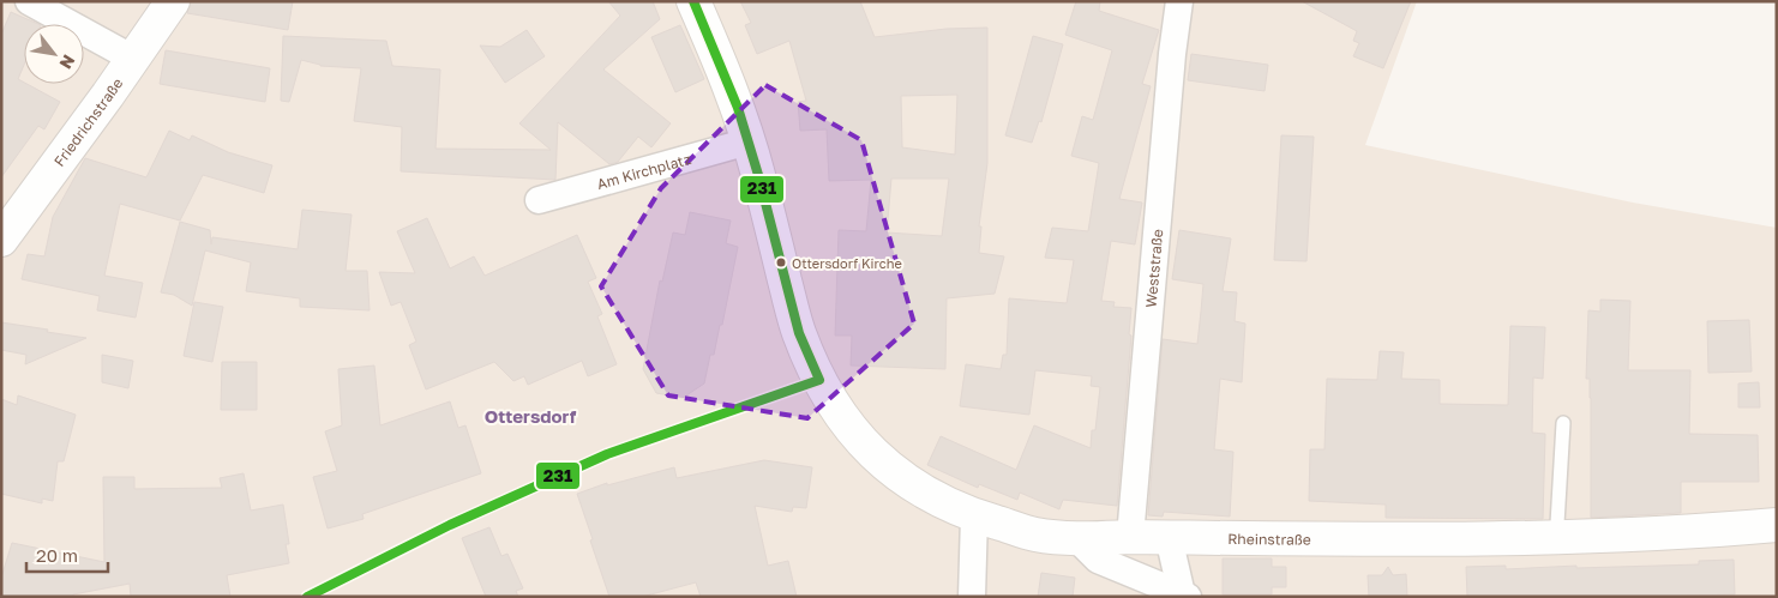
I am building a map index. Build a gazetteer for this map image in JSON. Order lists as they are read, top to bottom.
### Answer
{
  "streets": {
    "main road": ["Friedrichstraße", "Rheinstraße"],
    "street": ["Am Kirchplatz", "Weststraße"]
  },
  "crossings": [
    ["Am Kirchplatz", "Rheinstraße"],
    ["Weststraße", "Rheinstraße"]
  ],
  "districts": ["Ottersdorf"],
  "places": ["Ottersdorf Kirche"],
  "lines": ["transit line 231"],
  "scale_bar": "20 m",
  "north": "bottom right"
}
